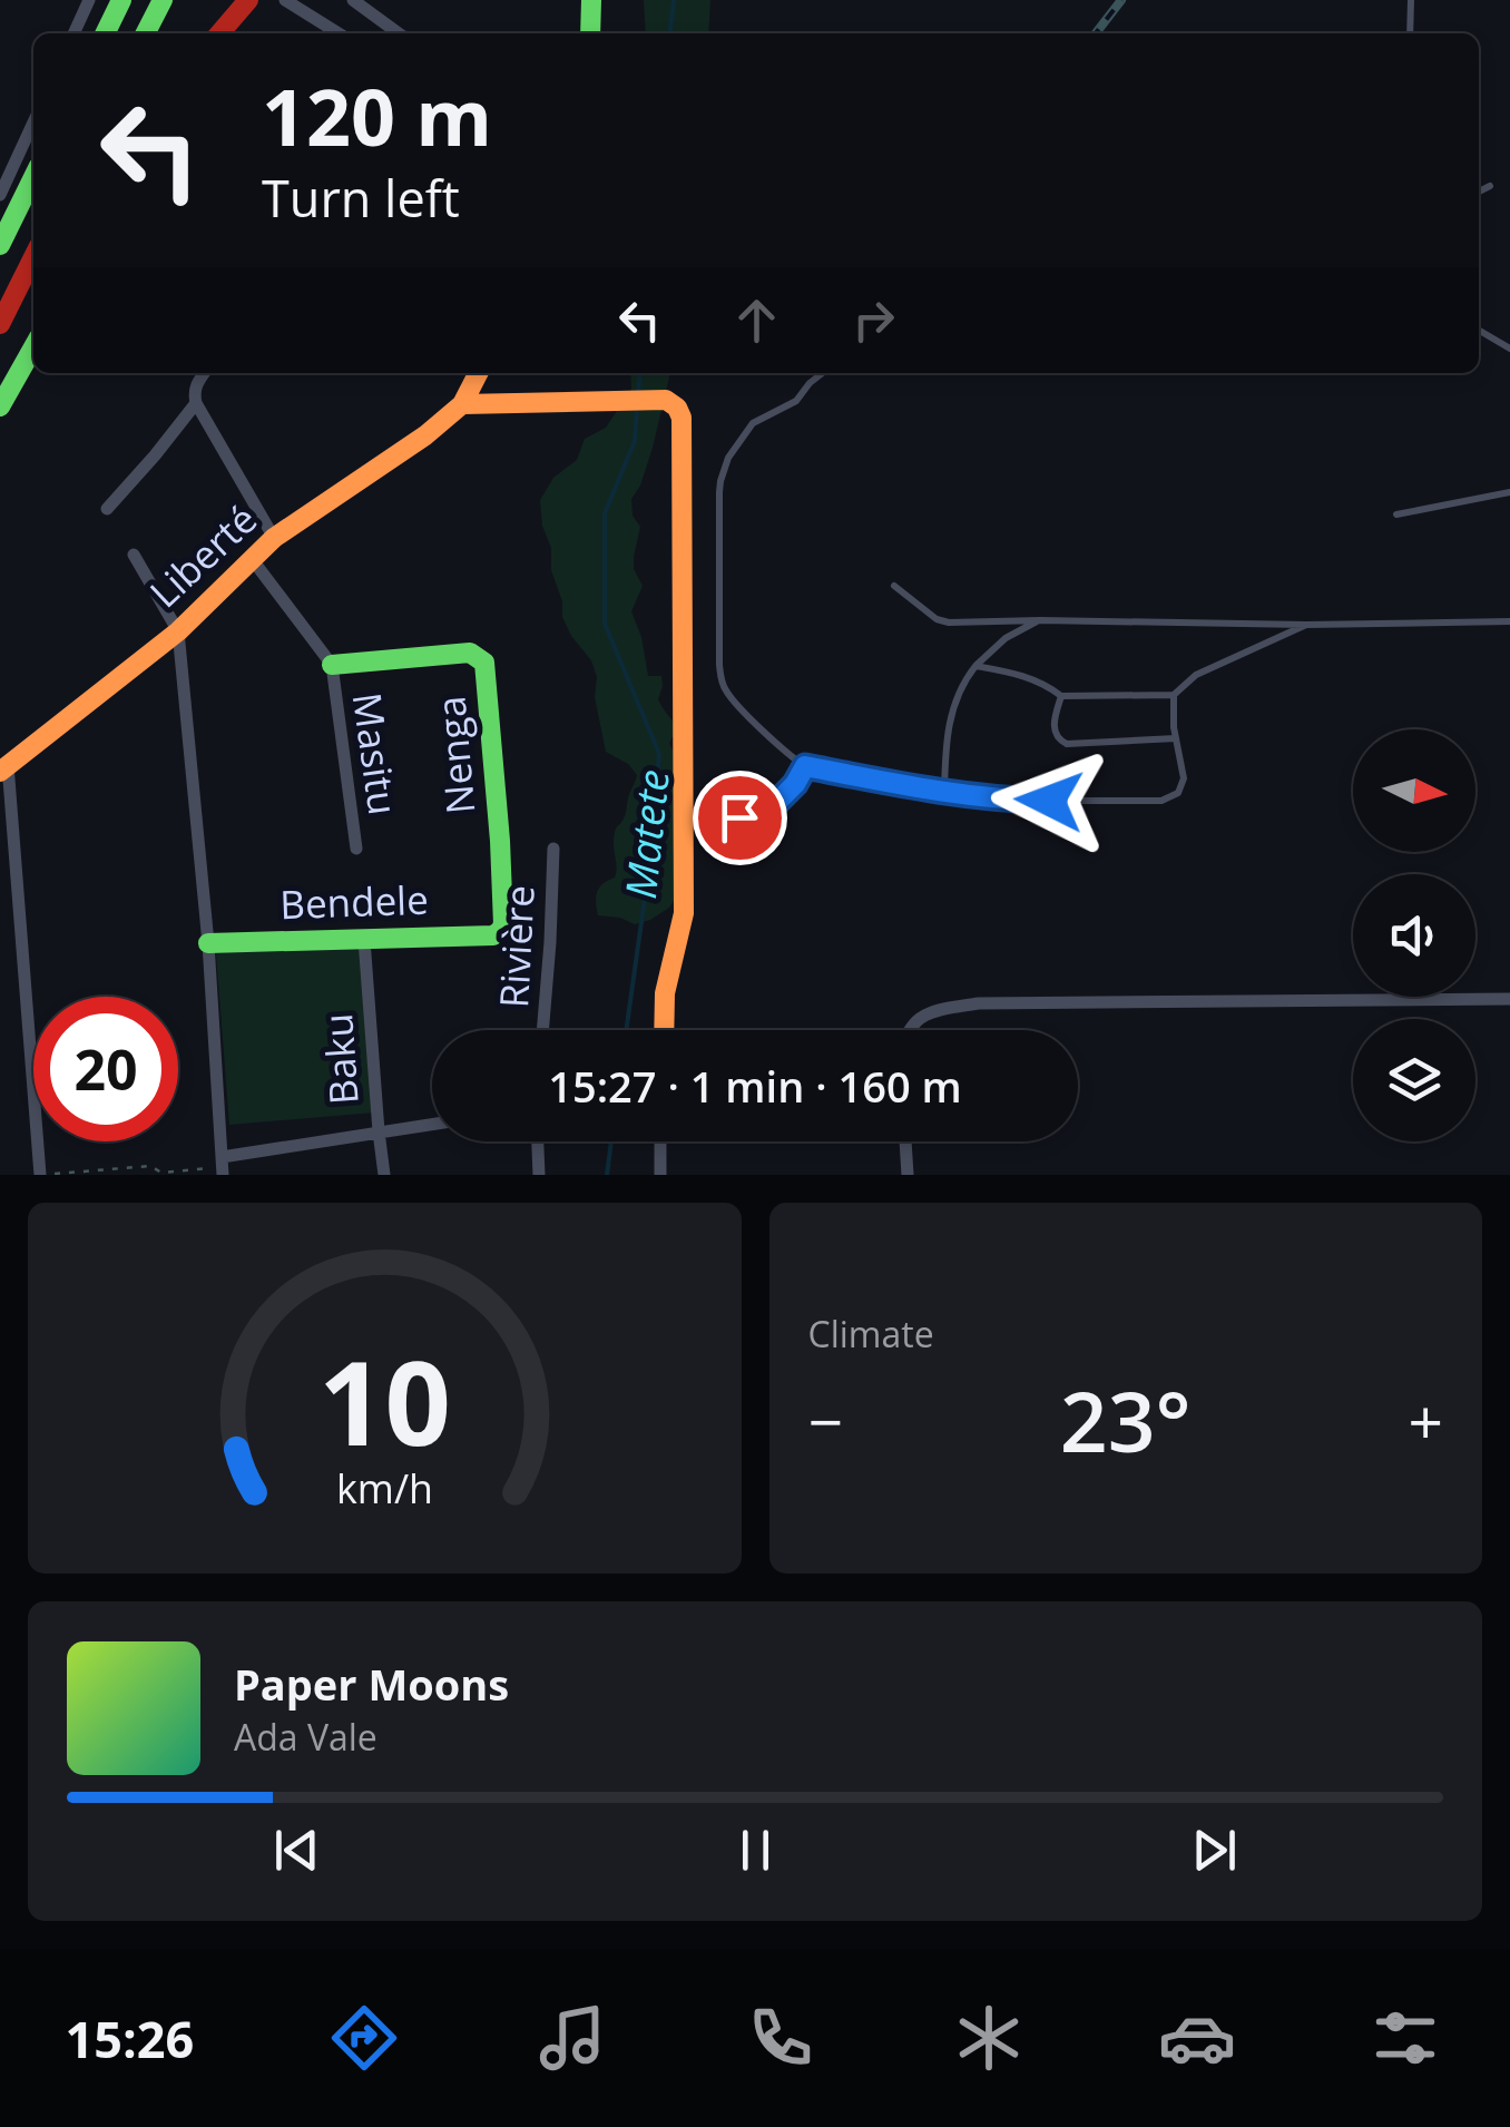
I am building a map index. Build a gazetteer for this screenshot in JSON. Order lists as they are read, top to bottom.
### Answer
{
  "streets": {
    "main road": ["Liberté", "Nenga", "Bendele"],
    "street": ["Masitu", "Rivière", "Baku"]
  },
  "crossings": [
    ["Liberté", "Masitu"],
    ["Masitu", "Nenga"],
    ["Nenga", "Bendele"],
    ["Bendele", "Baku"]
  ],
  "water": ["Matete"],
  "north": "right",
  "page": {
    "turn": ["120 m", "Turn left"],
    "limit": "20",
    "trip": "15:27 · 1 min · 160 m",
    "tile": "Climate",
    "heat": ["−", "23°", "+"],
    "song": ["Paper Moons", "Ada Vale"],
    "tabs": "15:26",
    "gauge": ["10", "km/h"]
  }
}
